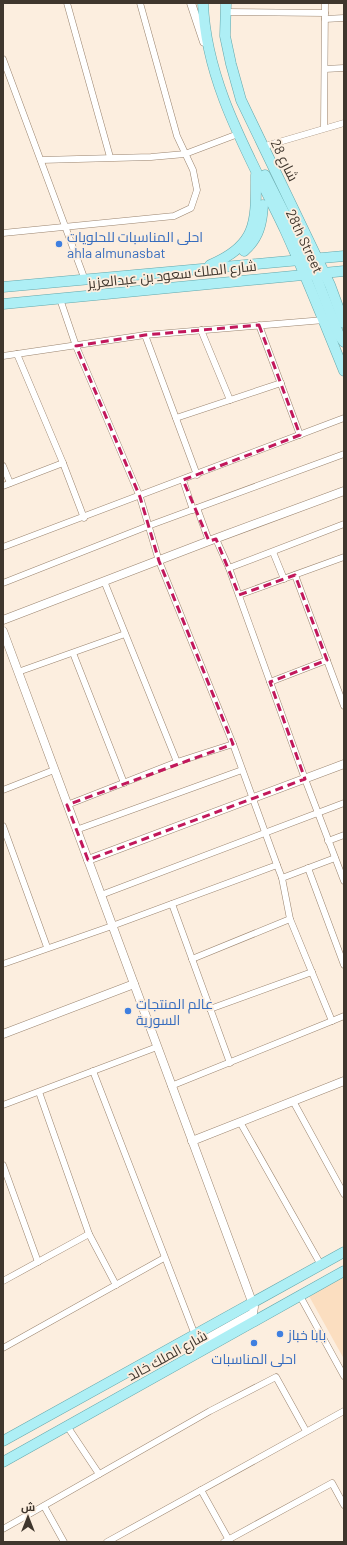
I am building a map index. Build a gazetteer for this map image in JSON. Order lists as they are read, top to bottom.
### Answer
{
  "streets": {
    "main road": [
      "شارع 28",
      "28th Street",
      "شارع الملك سعود بن عبدالعزيز",
      "شارع الملك خالد"
    ]
  },
  "crossings": [
    ["شارع 28", "28th Street"],
    ["شارع 28", "شارع الملك سعود بن عبدالعزيز"],
    ["28th Street", "شارع الملك سعود بن عبدالعزيز"]
  ],
  "places": [
    "احلى المناسبات للحلويات ahla almunasbat",
    "عالم المنتجات السورية",
    "بابا خباز",
    "احلى المناسبات"
  ],
  "north": "top"
}
